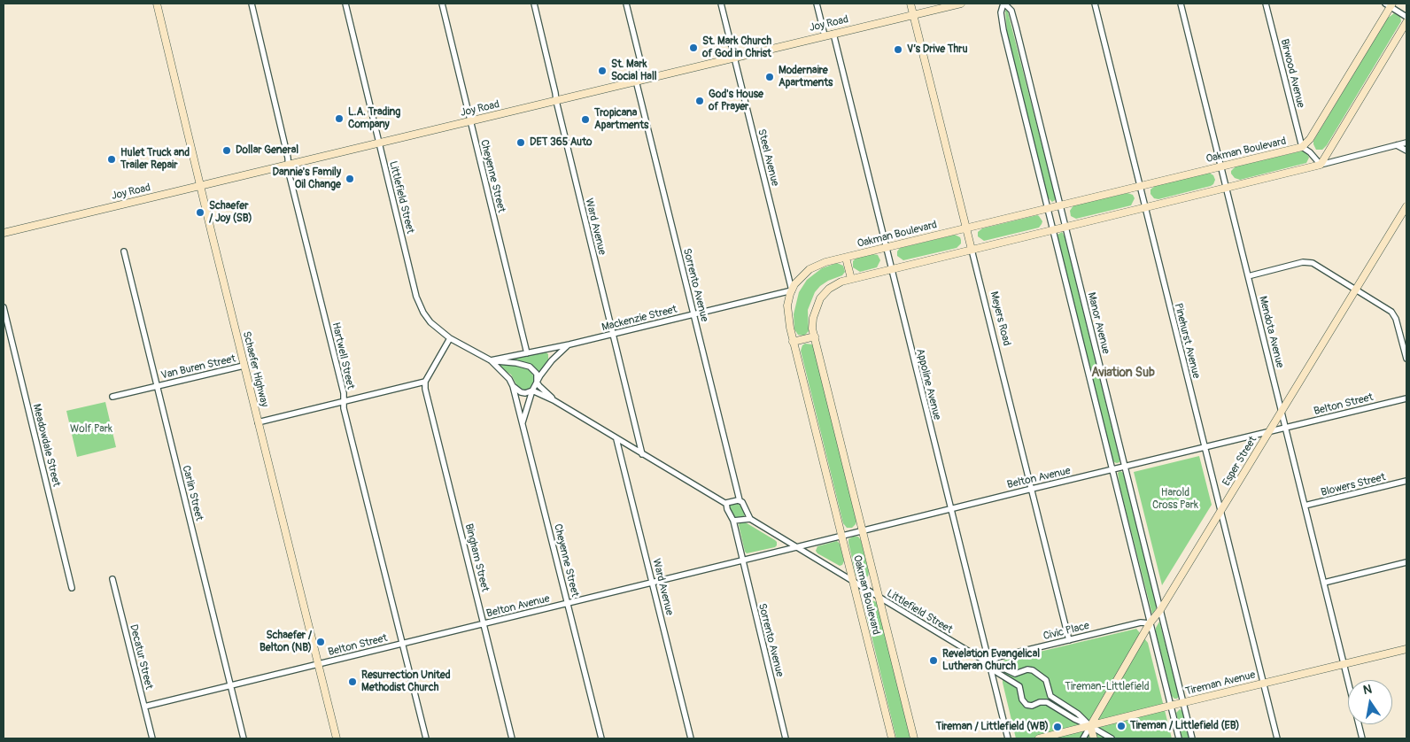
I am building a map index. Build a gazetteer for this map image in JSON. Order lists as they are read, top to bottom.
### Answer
{
  "streets": {
    "street": [
      "Joy Road",
      "Birwood Avenue",
      "Oakman Boulevard",
      "Steel Avenue",
      "Cheyenne Street",
      "Littlefield Street",
      "Ward Avenue",
      "Sorrento Avenue",
      "Mackenzie Street",
      "Meyers Road",
      "Manor Avenue",
      "Mendota Avenue",
      "Pinehurst Avenue",
      "Hartwell Street",
      "Van Buren Street",
      "Schaefer Highway",
      "Appoline Avenue",
      "Belton Street",
      "Meadowdale Street",
      "Esper Street",
      "Belton Avenue",
      "Blowers Street",
      "Carlin Street",
      "Bingham Street",
      "Civic Place",
      "Decatur Street",
      "Tireman Avenue"
    ]
  },
  "crossings": [
    ["Joy Road", "Steel Avenue"],
    ["Joy Road", "Cheyenne Street"],
    ["Joy Road", "Littlefield Street"],
    ["Joy Road", "Ward Avenue"],
    ["Joy Road", "Sorrento Avenue"],
    ["Joy Road", "Meyers Road"],
    ["Joy Road", "Hartwell Street"],
    ["Joy Road", "Schaefer Highway"],
    ["Joy Road", "Appoline Avenue"],
    ["Birwood Avenue", "Oakman Boulevard"],
    ["Oakman Boulevard", "Steel Avenue"],
    ["Oakman Boulevard", "Littlefield Street"],
    ["Oakman Boulevard", "Mackenzie Street"],
    ["Oakman Boulevard", "Meyers Road"],
    ["Oakman Boulevard", "Manor Avenue"],
    ["Oakman Boulevard", "Mendota Avenue"],
    ["Oakman Boulevard", "Pinehurst Avenue"],
    ["Oakman Boulevard", "Appoline Avenue"],
    ["Oakman Boulevard", "Belton Avenue"],
    ["Steel Avenue", "Mackenzie Street"],
    ["Cheyenne Street", "Littlefield Street"],
    ["Cheyenne Street", "Mackenzie Street"],
    ["Cheyenne Street", "Belton Avenue"],
    ["Littlefield Street", "Ward Avenue"],
    ["Littlefield Street", "Sorrento Avenue"],
    ["Littlefield Street", "Mackenzie Street"],
    ["Littlefield Street", "Appoline Avenue"],
    ["Littlefield Street", "Esper Street"],
    ["Littlefield Street", "Belton Avenue"],
    ["Littlefield Street", "Civic Place"],
    ["Littlefield Street", "Tireman Avenue"],
    ["Ward Avenue", "Mackenzie Street"],
    ["Ward Avenue", "Belton Avenue"],
    ["Sorrento Avenue", "Mackenzie Street"],
    ["Sorrento Avenue", "Belton Avenue"],
    ["Meyers Road", "Belton Avenue"],
    ["Meyers Road", "Civic Place"],
    ["Manor Avenue", "Esper Street"],
    ["Manor Avenue", "Belton Avenue"],
    ["Manor Avenue", "Civic Place"],
    ["Manor Avenue", "Tireman Avenue"],
    ["Mendota Avenue", "Belton Street"],
    ["Mendota Avenue", "Esper Street"],
    ["Mendota Avenue", "Belton Avenue"],
    ["Mendota Avenue", "Blowers Street"],
    ["Mendota Avenue", "Tireman Avenue"],
    ["Pinehurst Avenue", "Esper Street"],
    ["Pinehurst Avenue", "Belton Avenue"],
    ["Pinehurst Avenue", "Tireman Avenue"],
    ["Hartwell Street", "Belton Street"],
    ["Hartwell Street", "Belton Avenue"],
    ["Van Buren Street", "Schaefer Highway"],
    ["Van Buren Street", "Carlin Street"],
    ["Schaefer Highway", "Belton Street"],
    ["Appoline Avenue", "Belton Avenue"],
    ["Appoline Avenue", "Civic Place"],
    ["Belton Street", "Belton Avenue"],
    ["Esper Street", "Belton Avenue"],
    ["Esper Street", "Civic Place"],
    ["Esper Street", "Tireman Avenue"],
    ["Belton Avenue", "Bingham Street"]
  ],
  "districts": ["Aviation Sub"],
  "parks": ["Wolf Park", "Harold Cross Park", "Tireman-Littlefield"],
  "places": [
    "St. Mark Church of God in Christ",
    "V’s Drive Thru",
    "St. Mark Social Hall",
    "Modernaire Apartments",
    "God's House of Prayer",
    "L.A. Trading Company",
    "Tropicana Apartments",
    "DET 365 Auto",
    "Dollar General",
    "Hulet Truck and Trailer Repair",
    "Dannie's Family Oil Change",
    "Schaefer / Joy (SB)",
    "Schaefer / Belton (NB)",
    "Revelation Evangelical Lutheran Church",
    "Resurrection United Methodist Church",
    "Tireman / Littlefield (EB)",
    "Tireman / Littlefield (WB)"
  ],
  "north": "top"
}
